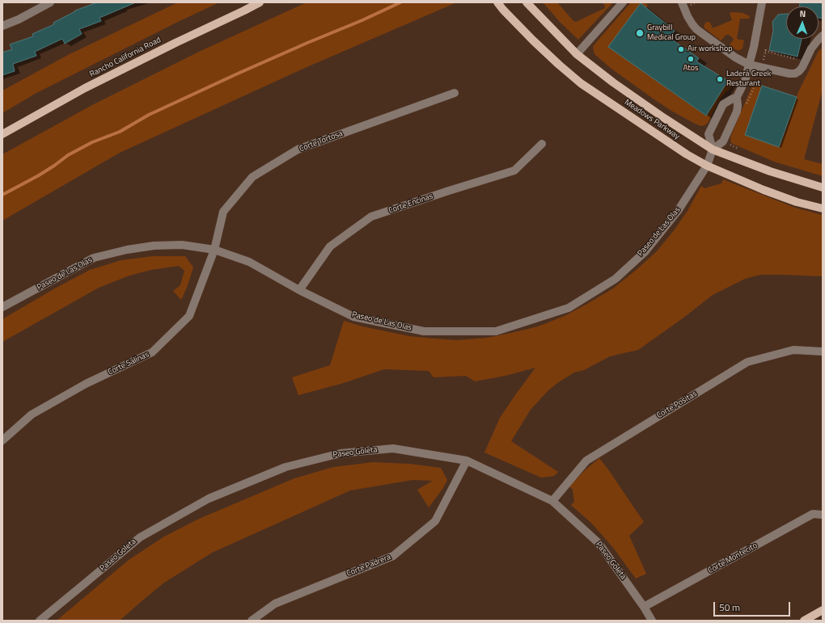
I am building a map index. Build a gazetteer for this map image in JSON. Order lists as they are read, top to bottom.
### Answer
{
  "streets": {
    "main road": ["Rancho California Road", "Meadows Parkway"],
    "street": [
      "Corte Tortosa",
      "Corte Encinas",
      "Paseo de Las Olas",
      "Corte Salinas",
      "Corte Positas",
      "Paseo Goleta",
      "Corte Montecito",
      "Corte Padrera"
    ]
  },
  "crossings": [
    ["Meadows Parkway", "Paseo de Las Olas"],
    ["Corte Tortosa", "Paseo de Las Olas"],
    ["Corte Tortosa", "Corte Salinas"],
    ["Corte Encinas", "Paseo de Las Olas"],
    ["Paseo de Las Olas", "Corte Salinas"],
    ["Corte Positas", "Paseo Goleta"],
    ["Paseo Goleta", "Corte Montecito"],
    ["Paseo Goleta", "Corte Padrera"]
  ],
  "places": [
    "Graybill Medical Group",
    "Air workshop",
    "Atos",
    "Laderá Greek Resturant"
  ],
  "scale_bar": "50 m",
  "north": "top"
}
